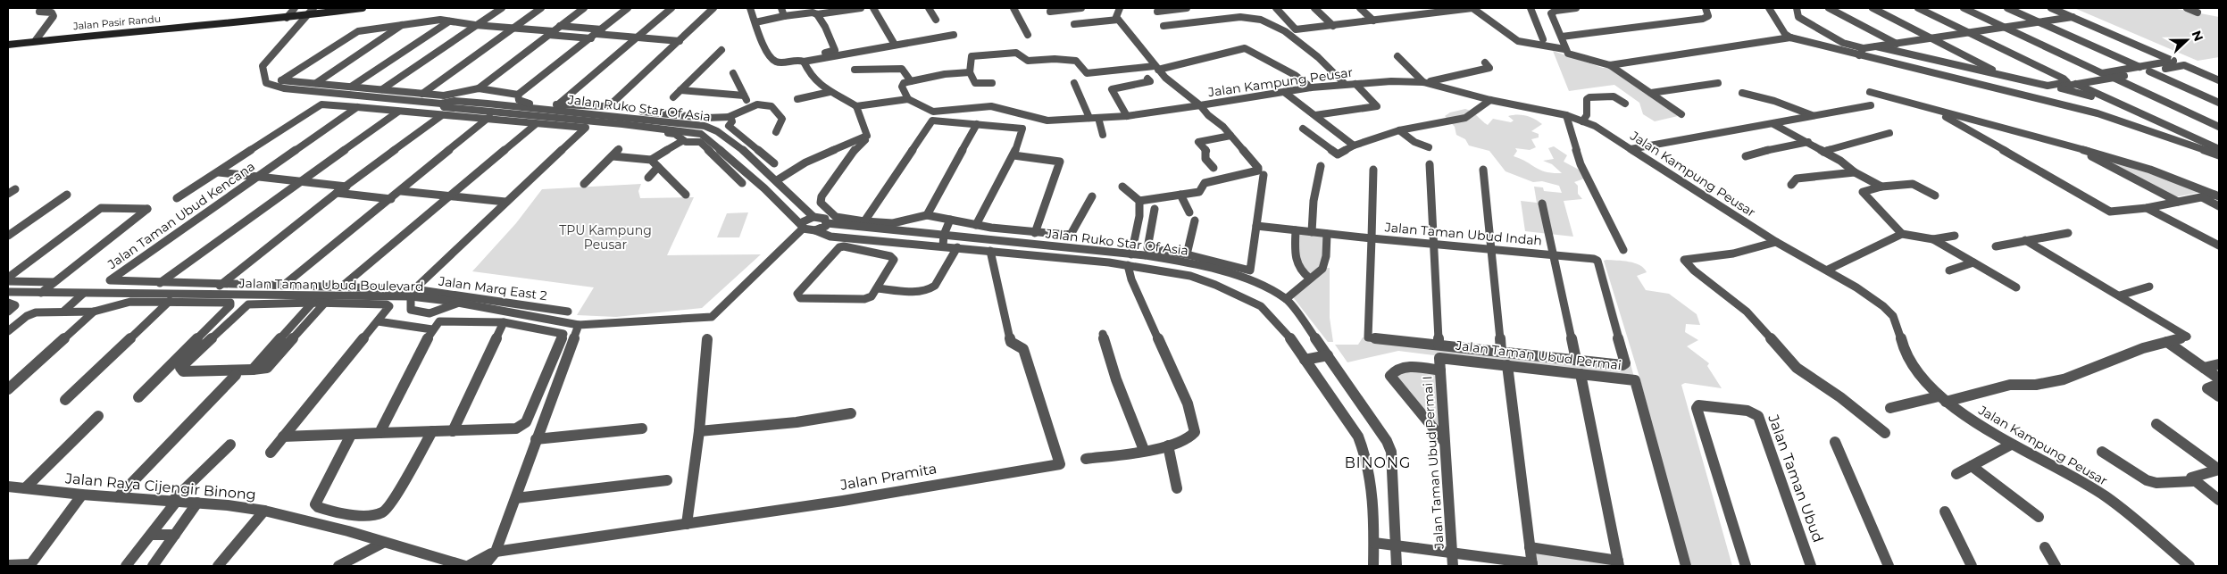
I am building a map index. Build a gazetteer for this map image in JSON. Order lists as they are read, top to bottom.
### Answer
{
  "streets": {
    "main road": ["Jalan Pasir Randu"],
    "street": [
      "Jalan Kampung Peusar",
      "Jalan Ruko Star Of Asia",
      "Jalan Taman Ubud Kencana",
      "Jalan Taman Ubud Indah",
      "Jalan Taman Ubud Boulevard",
      "Jalan Marq East 2",
      "Jalan Taman Ubud Permai",
      "Jalan Taman Ubud Permai I",
      "Jalan Pramita",
      "Jalan Taman Ubud",
      "Jalan Raya Cijengir Binong"
    ]
  },
  "crossings": [
    ["Jalan Ruko Star Of Asia", "Jalan Taman Ubud Boulevard"],
    ["Jalan Ruko Star Of Asia", "Jalan Pramita"],
    ["Jalan Taman Ubud Kencana", "Jalan Taman Ubud Boulevard"],
    ["Jalan Taman Ubud Kencana", "Jalan Marq East 2"],
    ["Jalan Taman Ubud Boulevard", "Jalan Marq East 2"],
    ["Jalan Taman Ubud Permai", "Jalan Taman Ubud Permai I"],
    ["Jalan Pramita", "Jalan Raya Cijengir Binong"]
  ],
  "districts": ["BINONG"],
  "parks": ["TPU Kampung Peusar"],
  "north": "right"
}
